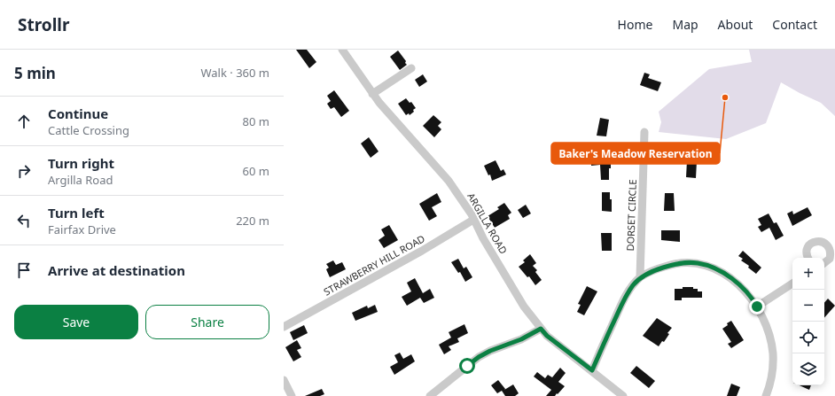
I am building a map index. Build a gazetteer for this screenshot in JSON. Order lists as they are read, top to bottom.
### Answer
{
  "streets": {
    "street": ["DORSET CIRCLE", "ARGILLA ROAD", "STRAWBERRY HILL ROAD"]
  },
  "crossings": [
    ["ARGILLA ROAD", "STRAWBERRY HILL ROAD"]
  ],
  "places": ["Baker's Meadow Reservation"],
  "page": {
    "header": "Strollr",
    "nav": [
      "Home",
      "Map",
      "About",
      "Contact"
    ],
    "heading": ["5 min", "Walk · 360 m"],
    "list": [
      ["Continue", "Cattle Crossing", "80 m"],
      ["Turn right", "Argilla Road", "60 m"],
      ["Turn left", "Fairfax Drive", "220 m"],
      "Arrive at destination"
    ],
    "map_buttons": ["+", "−"],
    "buttons": ["Save", "Share"]
  }
}
